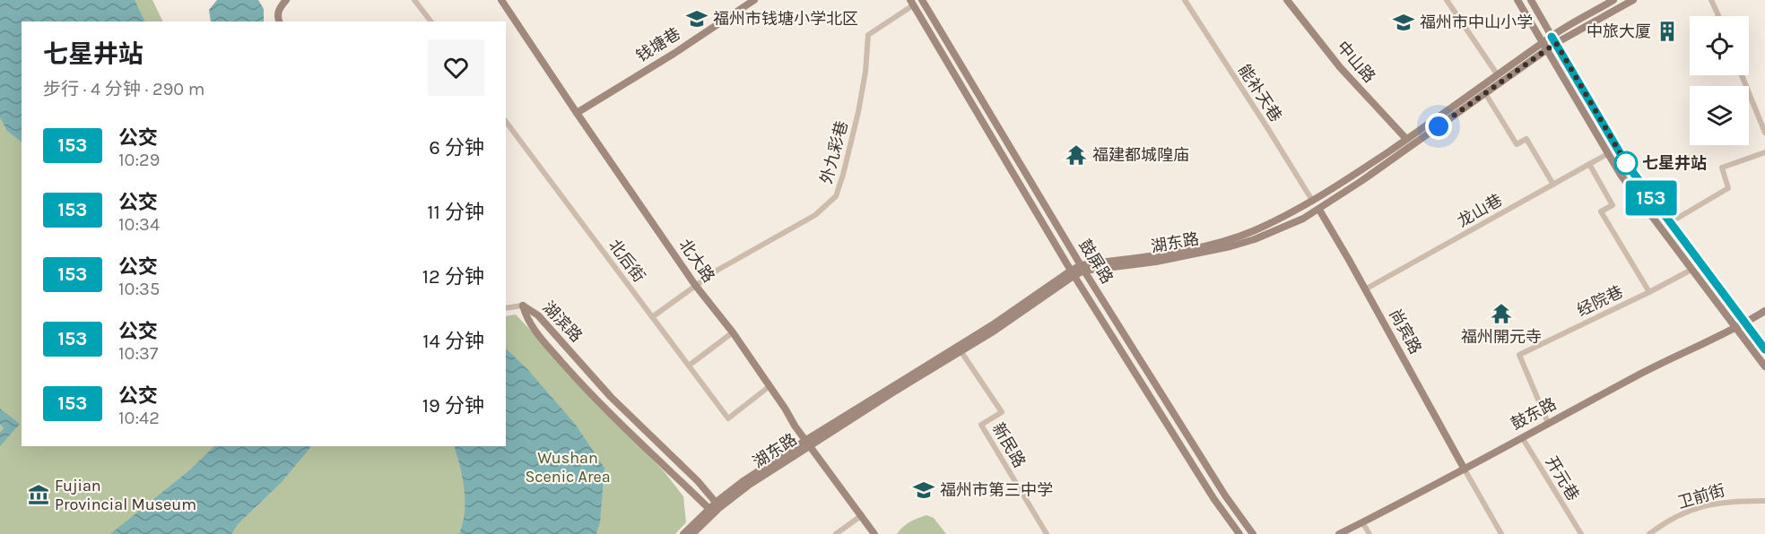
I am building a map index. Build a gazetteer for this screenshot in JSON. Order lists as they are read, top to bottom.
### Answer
{
  "streets": {
    "main road": [
      "钱塘巷",
      "中山路",
      "湖东路",
      "北大路",
      "鼓屏路",
      "湖滨路",
      "尚宾路",
      "鼓东路"
    ],
    "street": [
      "能补天巷",
      "外九彩巷",
      "龙山巷",
      "北后街",
      "经院巷",
      "新民路",
      "开元巷",
      "卫前街"
    ]
  },
  "crossings": [
    ["钱塘巷", "北大路"],
    ["中山路", "湖东路"],
    ["能补天巷", "湖东路"],
    ["外九彩巷", "北后街"],
    ["外九彩巷", "北大路"],
    ["外九彩巷", "鼓屏路"],
    ["龙山巷", "尚宾路"],
    ["湖东路", "北大路"],
    ["湖东路", "鼓屏路"],
    ["湖东路", "湖滨路"],
    ["湖东路", "尚宾路"],
    ["湖东路", "新民路"],
    ["北后街", "北大路"],
    ["经院巷", "鼓东路"],
    ["尚宾路", "鼓东路"],
    ["鼓东路", "开元巷"]
  ],
  "parks": ["Wushan Scenic Area"],
  "places": {
    "school or university": ["福州市钱塘小学北区", "福州市中山小学", "福州市第三中学"],
    "building": ["中旅大厦"],
    "temple": ["福建都城隍庙", "福州開元寺"],
    "other": ["七星井站"],
    "museum": ["Fujian Provincial Museum"]
  },
  "lines": ["bus line 153"],
  "page": {
    "on_map": "153",
    "heading": ["七星井站", "步行 · 4 分钟 · 290 m"],
    "list": [
      {
        "mark": "153",
        "name": "公交",
        "note": "10:29",
        "value": "6 分钟"
      },
      {
        "mark": "153",
        "name": "公交",
        "note": "10:34",
        "value": "11 分钟"
      },
      {
        "mark": "153",
        "name": "公交",
        "note": "10:35",
        "value": "12 分钟"
      },
      {
        "mark": "153",
        "name": "公交",
        "note": "10:37",
        "value": "14 分钟"
      },
      {
        "mark": "153",
        "name": "公交",
        "note": "10:42",
        "value": "19 分钟"
      }
    ]
  }
}
